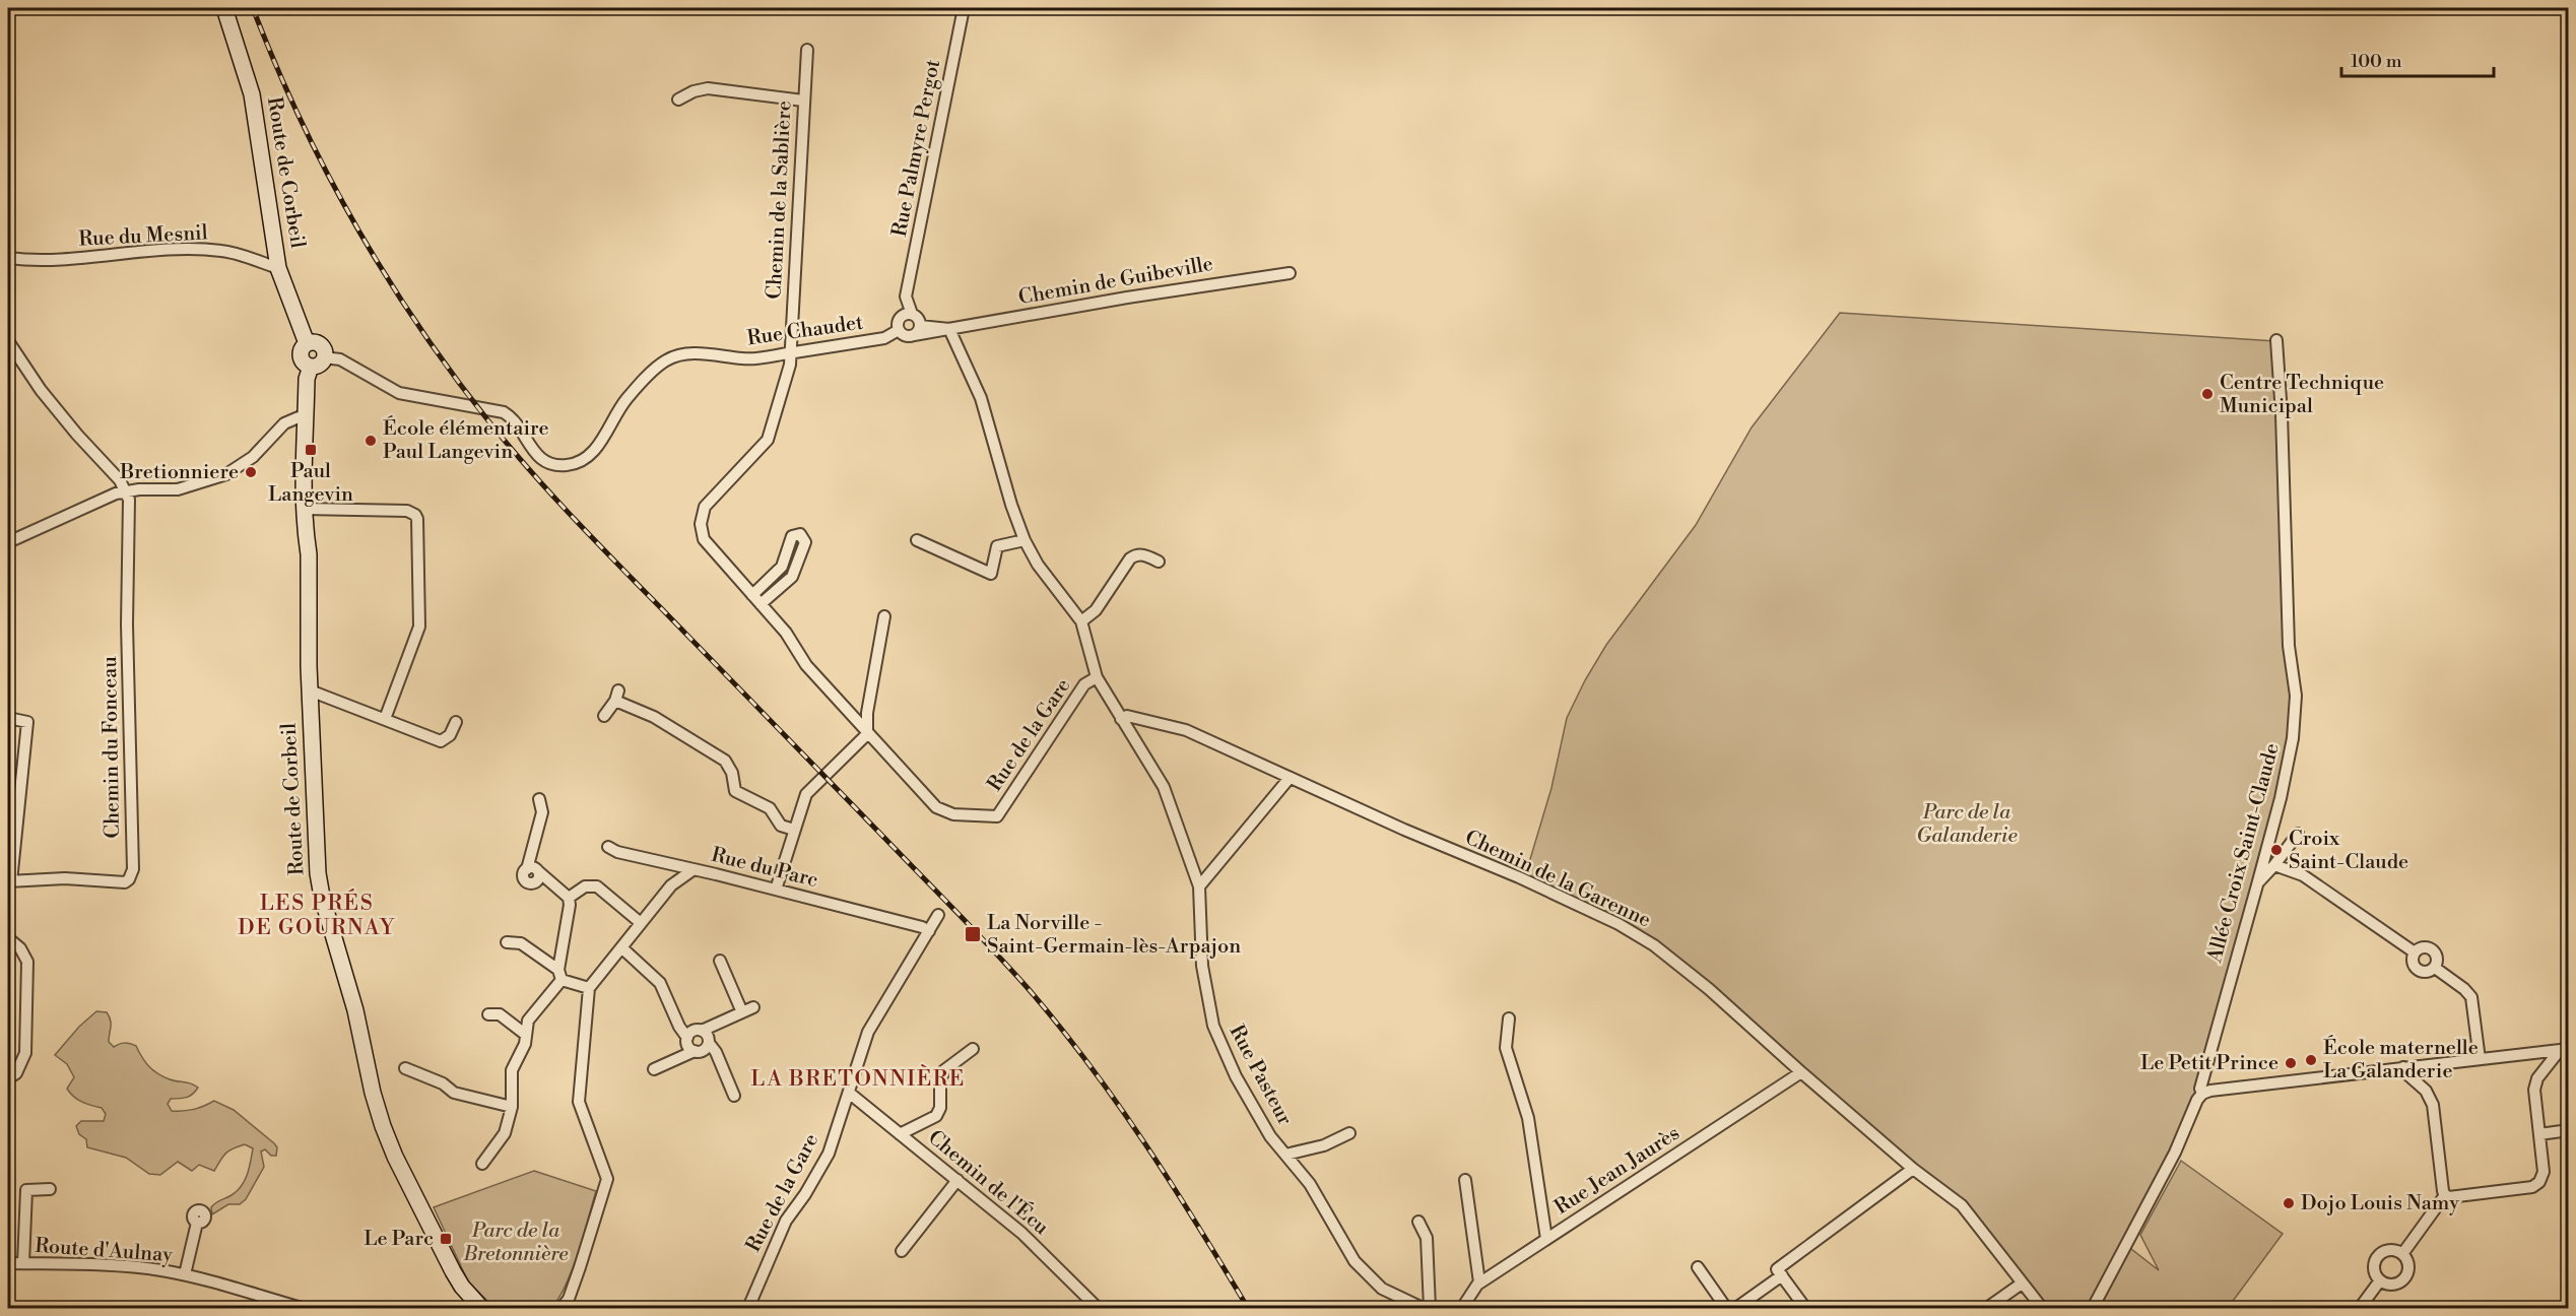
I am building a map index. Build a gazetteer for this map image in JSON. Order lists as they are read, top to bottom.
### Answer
{
  "streets": {
    "main road": ["Route de Corbeil"],
    "street": [
      "Rue Palmyre Pergot",
      "Chemin de la Sablière",
      "Rue du Mesnil",
      "Chemin de Guibeville",
      "Rue Chaudet",
      "Rue de la Gare",
      "Chemin du Fonceau",
      "Allée Croix Saint-Claude",
      "Rue du Parc",
      "Chemin de la Garenne",
      "Rue Pasteur",
      "Rue Jean Jaurès",
      "Chemin de l'Écu",
      "Route d'Aulnay"
    ]
  },
  "crossings": [
    ["Rue Palmyre Pergot", "Rue Chaudet"],
    ["Route de Corbeil", "Rue du Mesnil"],
    ["Route de Corbeil", "Rue Chaudet"],
    ["Chemin de la Sablière", "Rue Chaudet"],
    ["Chemin de la Sablière", "Rue de la Gare"],
    ["Rue de la Gare", "Rue du Parc"],
    ["Rue de la Gare", "Rue Pasteur"],
    ["Rue de la Gare", "Chemin de l'Écu"],
    ["Chemin de la Garenne", "Rue Pasteur"],
    ["Chemin de la Garenne", "Rue Jean Jaurès"]
  ],
  "districts": ["LES PRÉS DE GOURNAY", "LA BRETONNIÈRE"],
  "parks": ["Parc de la Galanderie", "Parc de la Bretonnière"],
  "places": {
    "other": [
      "Centre Technique Municipal",
      "École élémentaire Paul Langevin",
      "Bretionniere",
      "Croix Saint-Claude",
      "École maternelle La Galanderie",
      "Le Petit Prince",
      "Dojo Louis Namy"
    ],
    "transit": ["Paul Langevin", "La Norville - Saint-Germain-lès-Arpajon", "Le Parc"]
  },
  "scale_bar": "100 m"
}
